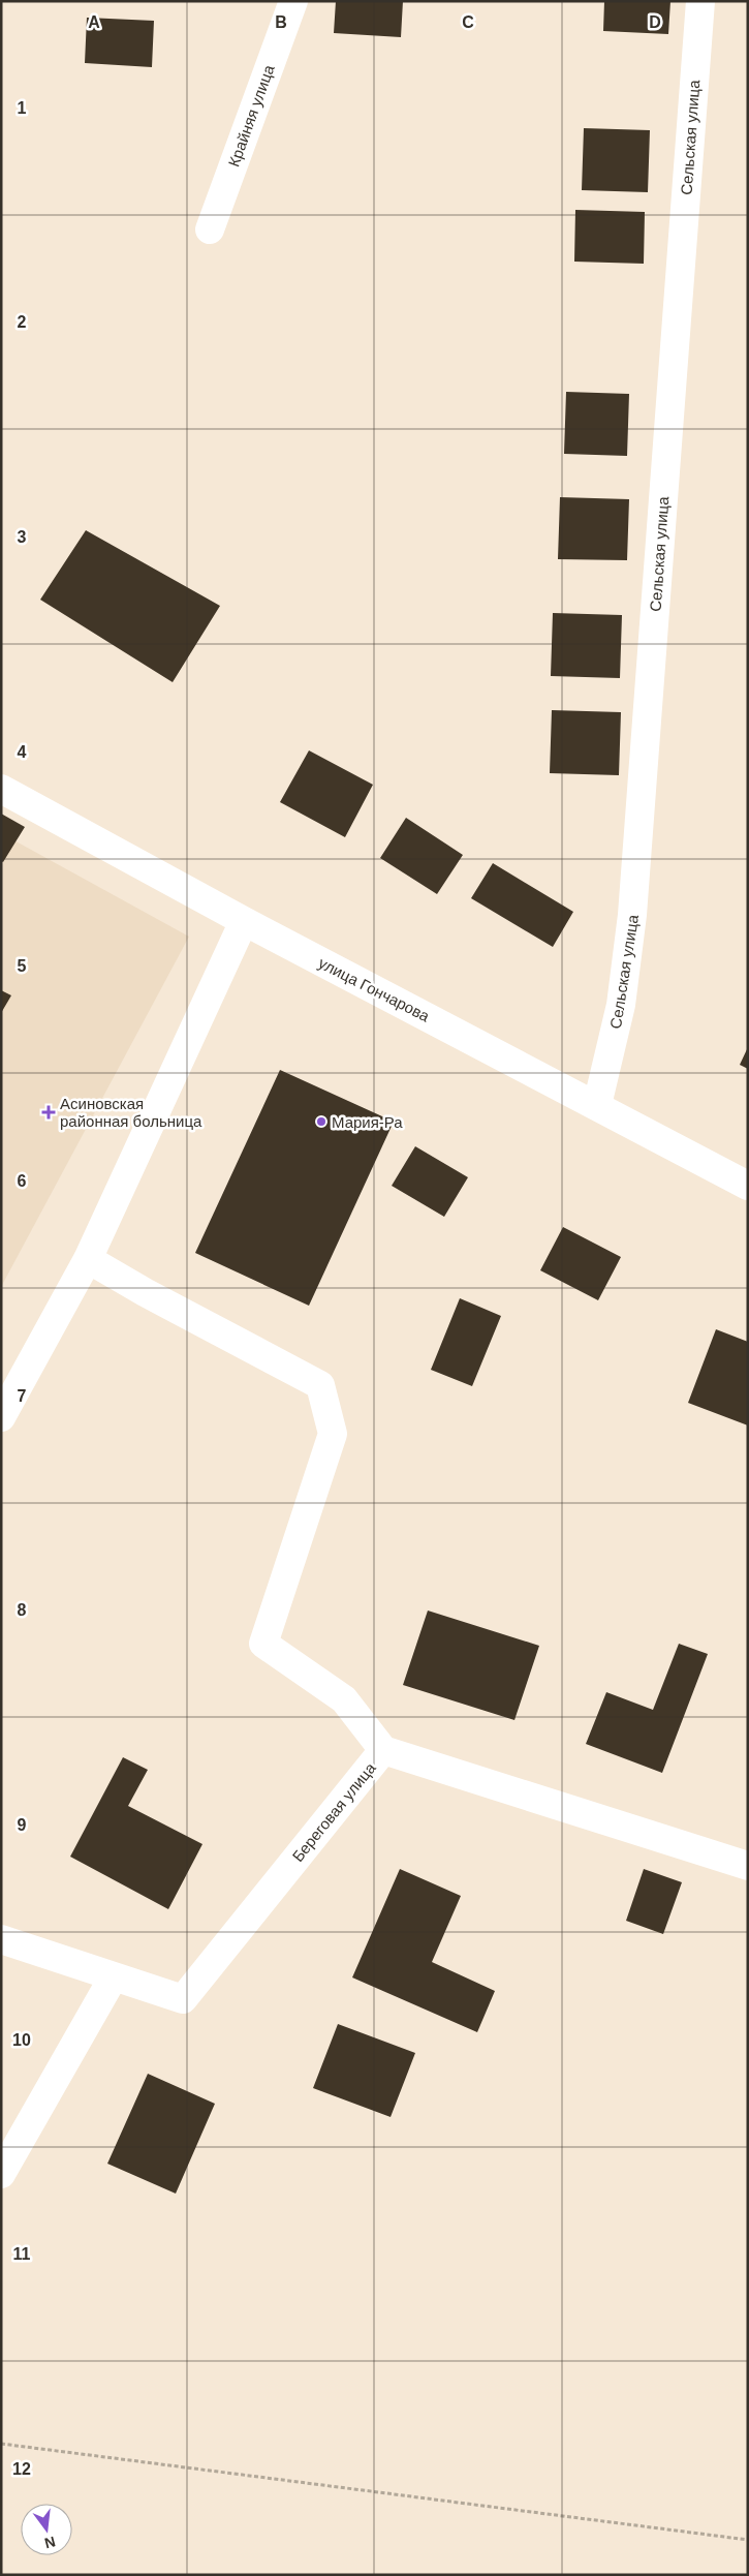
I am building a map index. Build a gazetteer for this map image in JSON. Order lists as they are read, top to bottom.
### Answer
{
  "streets": {
    "street": [
      "Крайняя улица",
      "Сельская улица",
      "улица Гончарова",
      "Береговая улица"
    ]
  },
  "crossings": [
    ["Сельская улица", "улица Гончарова"]
  ],
  "places": {
    "health": ["Асиновская районная больница"],
    "other": ["Мария-Ра"]
  },
  "north": "bottom",
  "grid": {
    "columns": [
      "A",
      "B",
      "C",
      "D"
    ],
    "rows": [
      "1",
      "2",
      "3",
      "4",
      "5",
      "6",
      "7",
      "8",
      "9",
      "10",
      "11",
      "12"
    ]
  }
}
